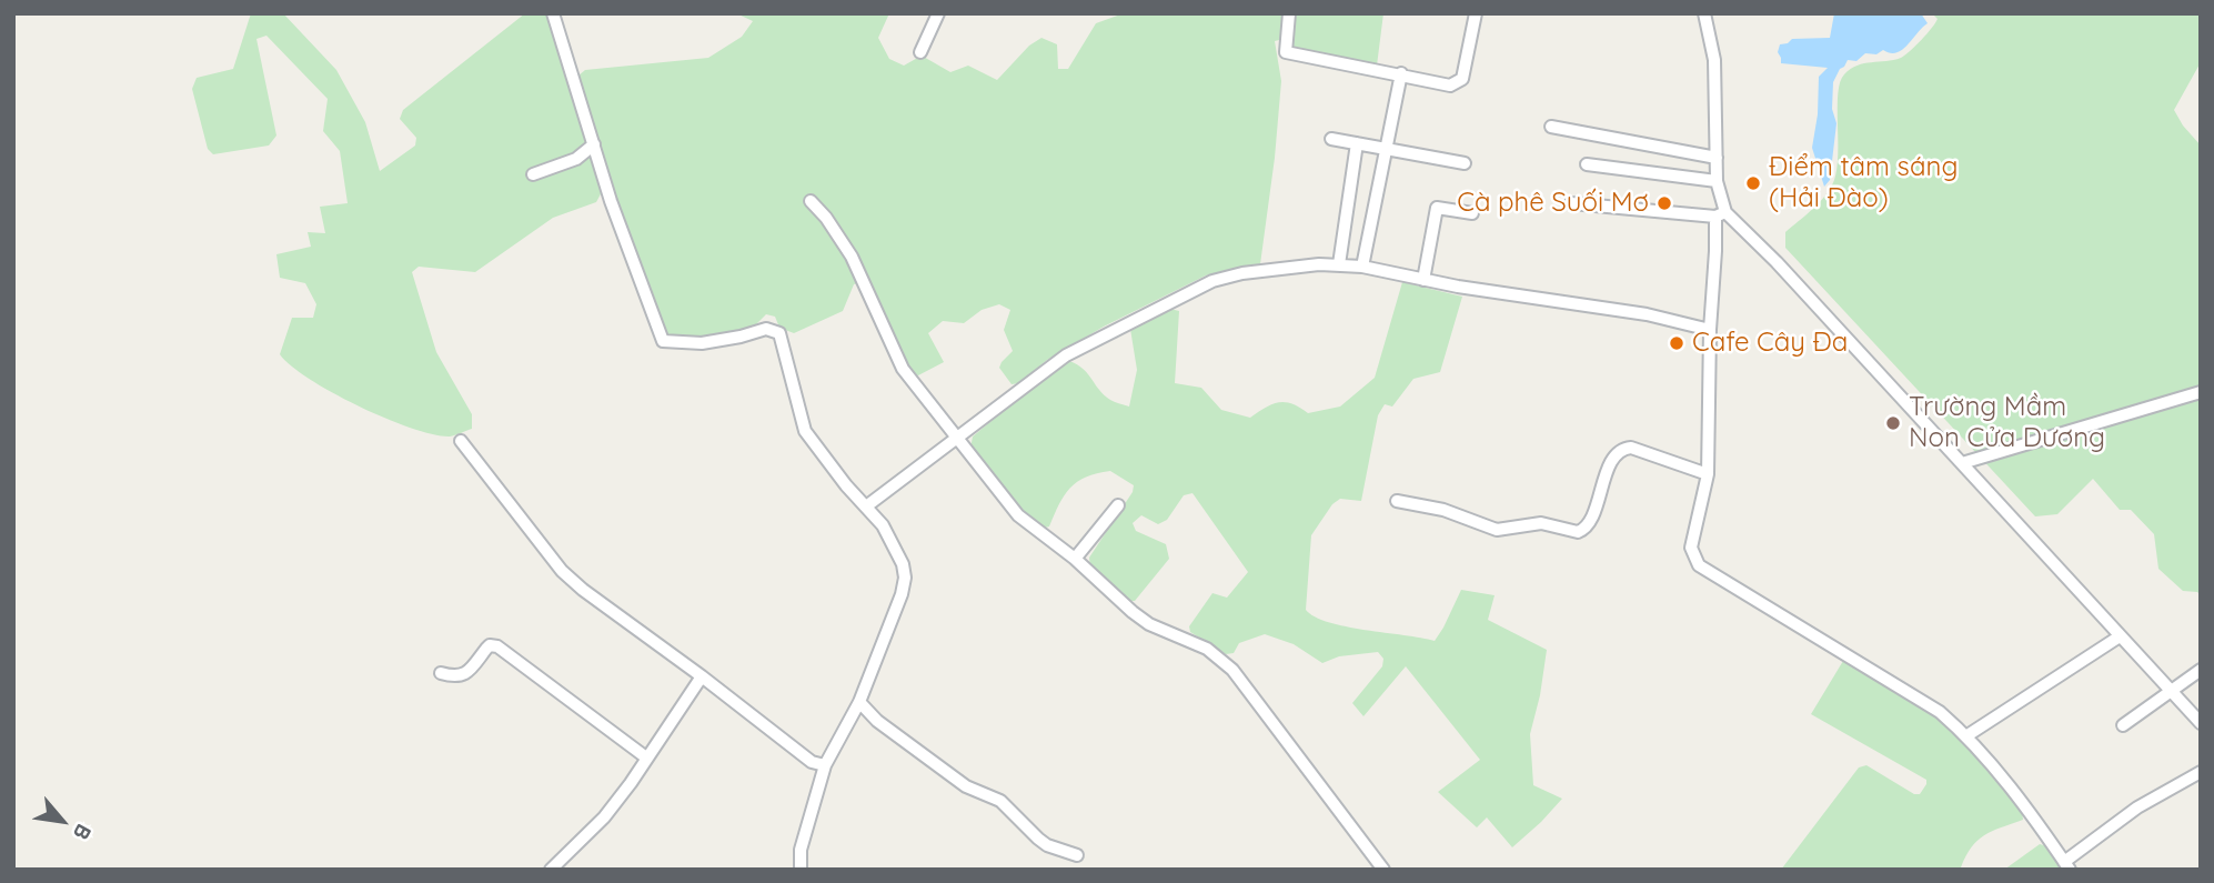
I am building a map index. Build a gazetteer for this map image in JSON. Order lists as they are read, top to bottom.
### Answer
{
  "places": [
    "Điểm tâm sáng (Hải Đào)",
    "Cà phê Suối Mơ",
    "Cafe Cây Đa",
    "Trường Mầm Non Cửa Dương"
  ],
  "north": "bottom right"
}
